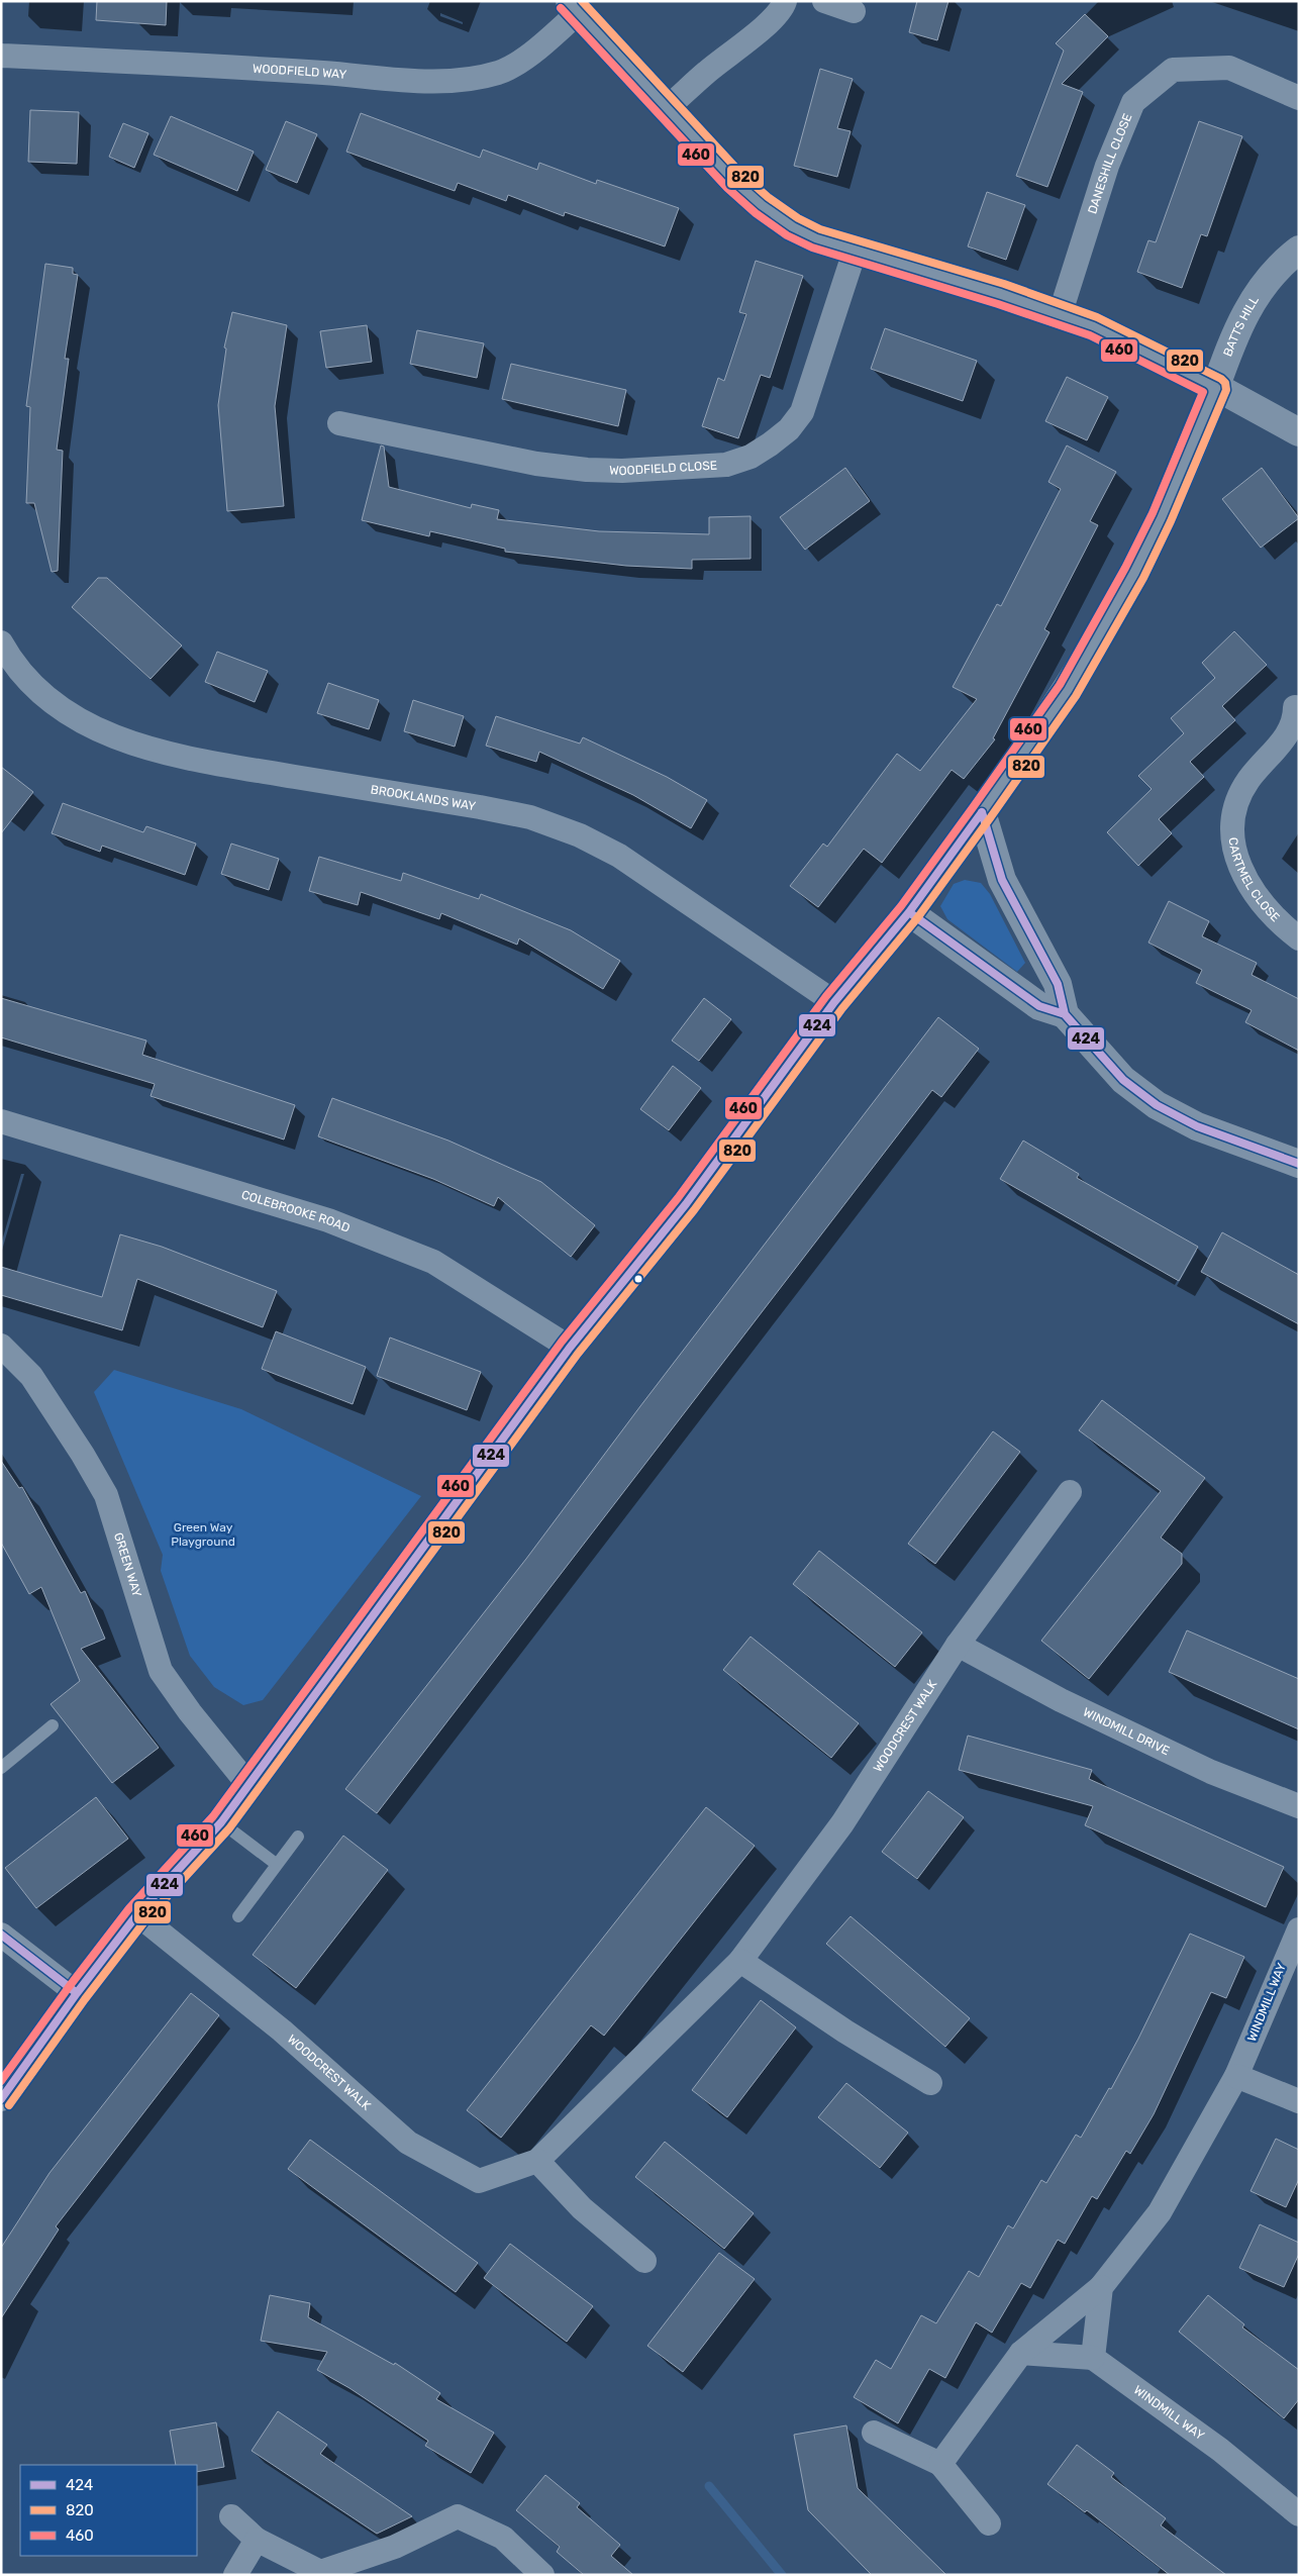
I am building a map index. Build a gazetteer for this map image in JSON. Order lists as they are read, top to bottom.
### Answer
{
  "streets": {
    "street": [
      "WOODFIELD WAY",
      "DANESHILL CLOSE",
      "BATTS HILL",
      "WOODFIELD CLOSE",
      "BROOKLANDS WAY",
      "CARTMEL CLOSE",
      "COLEBROOKE ROAD",
      "GREEN WAY",
      "WOODCREST WALK",
      "WINDMILL DRIVE",
      "WINDMILL WAY"
    ]
  },
  "crossings": [
    ["BATTS HILL", "BROOKLANDS WAY"],
    ["BATTS HILL", "COLEBROOKE ROAD"],
    ["BATTS HILL", "GREEN WAY"],
    ["BATTS HILL", "WOODCREST WALK"],
    ["WOODCREST WALK", "WINDMILL DRIVE"]
  ],
  "parks": ["Green Way Playground"],
  "lines": ["transit line 820", "transit line 460", "transit line 424"],
  "legend": ["424", "820", "460"]
}
